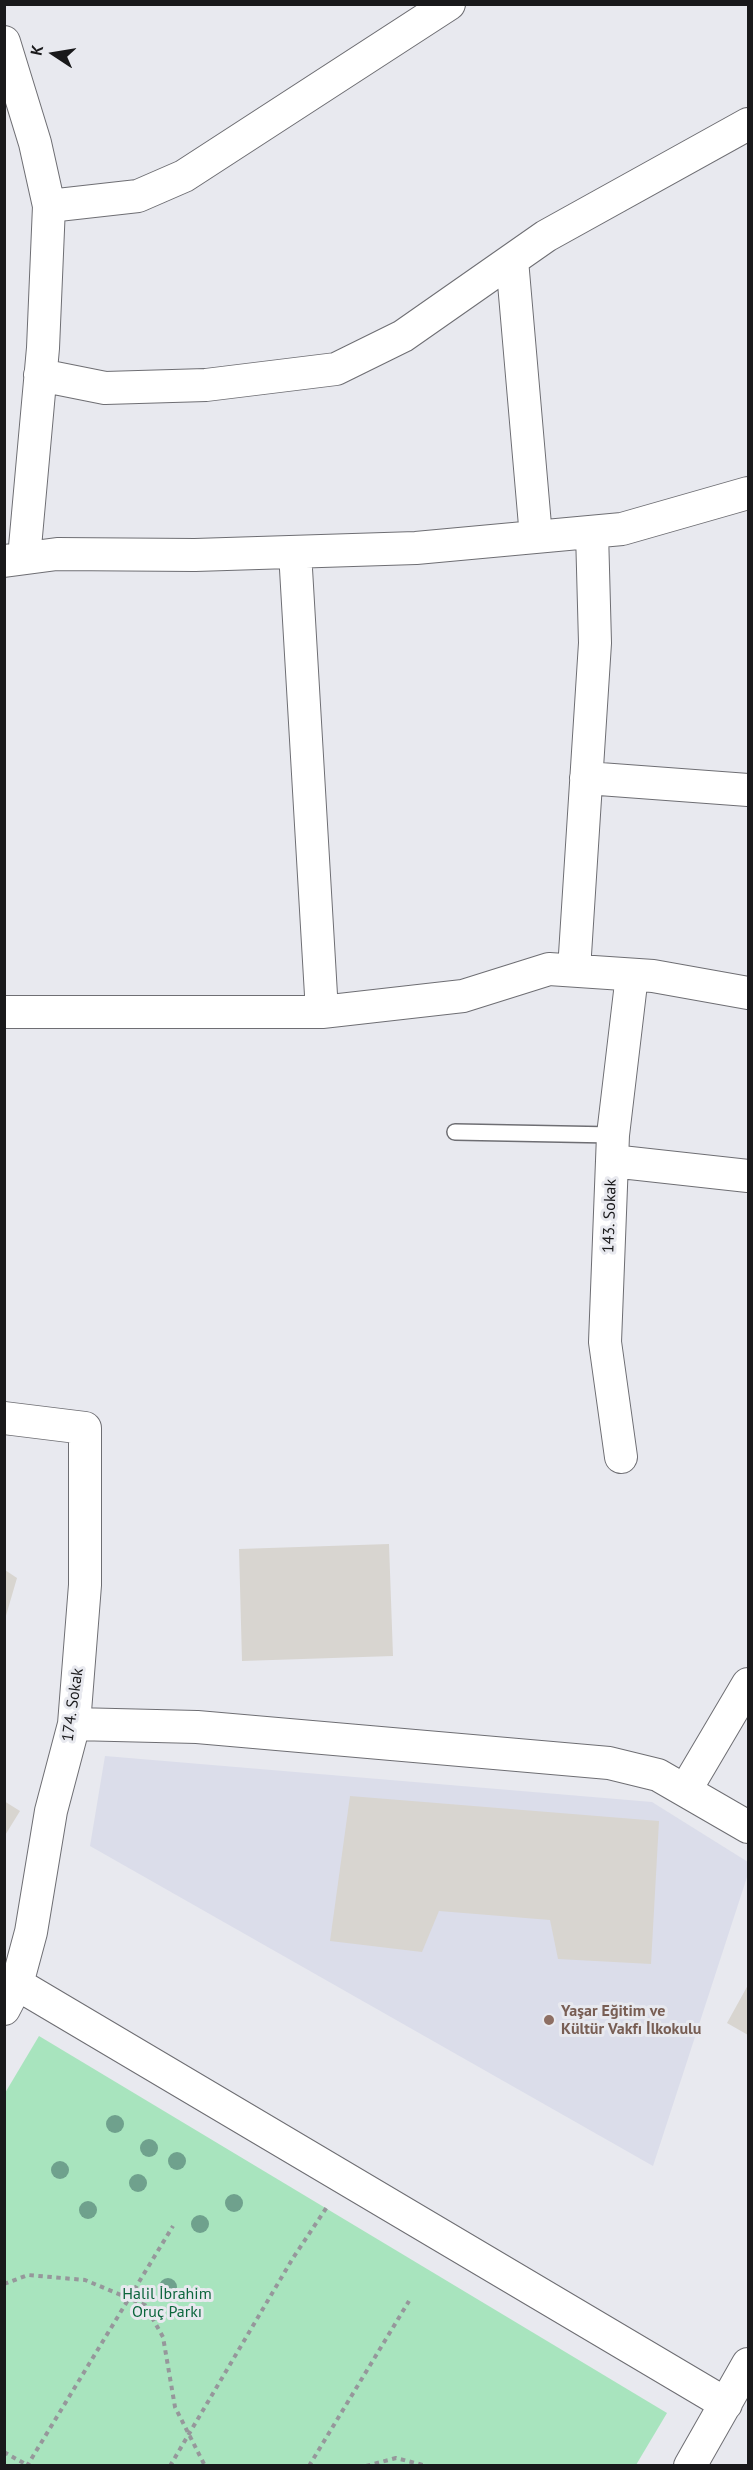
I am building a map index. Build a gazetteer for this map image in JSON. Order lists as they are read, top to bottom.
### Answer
{
  "streets": {
    "street": ["143. Sokak", "174. Sokak"]
  },
  "parks": ["Halil İbrahim Oruç Parkı"],
  "places": ["Yaşar Eğitim ve Kültür Vakfı İlkokulu"],
  "north": "left"
}
